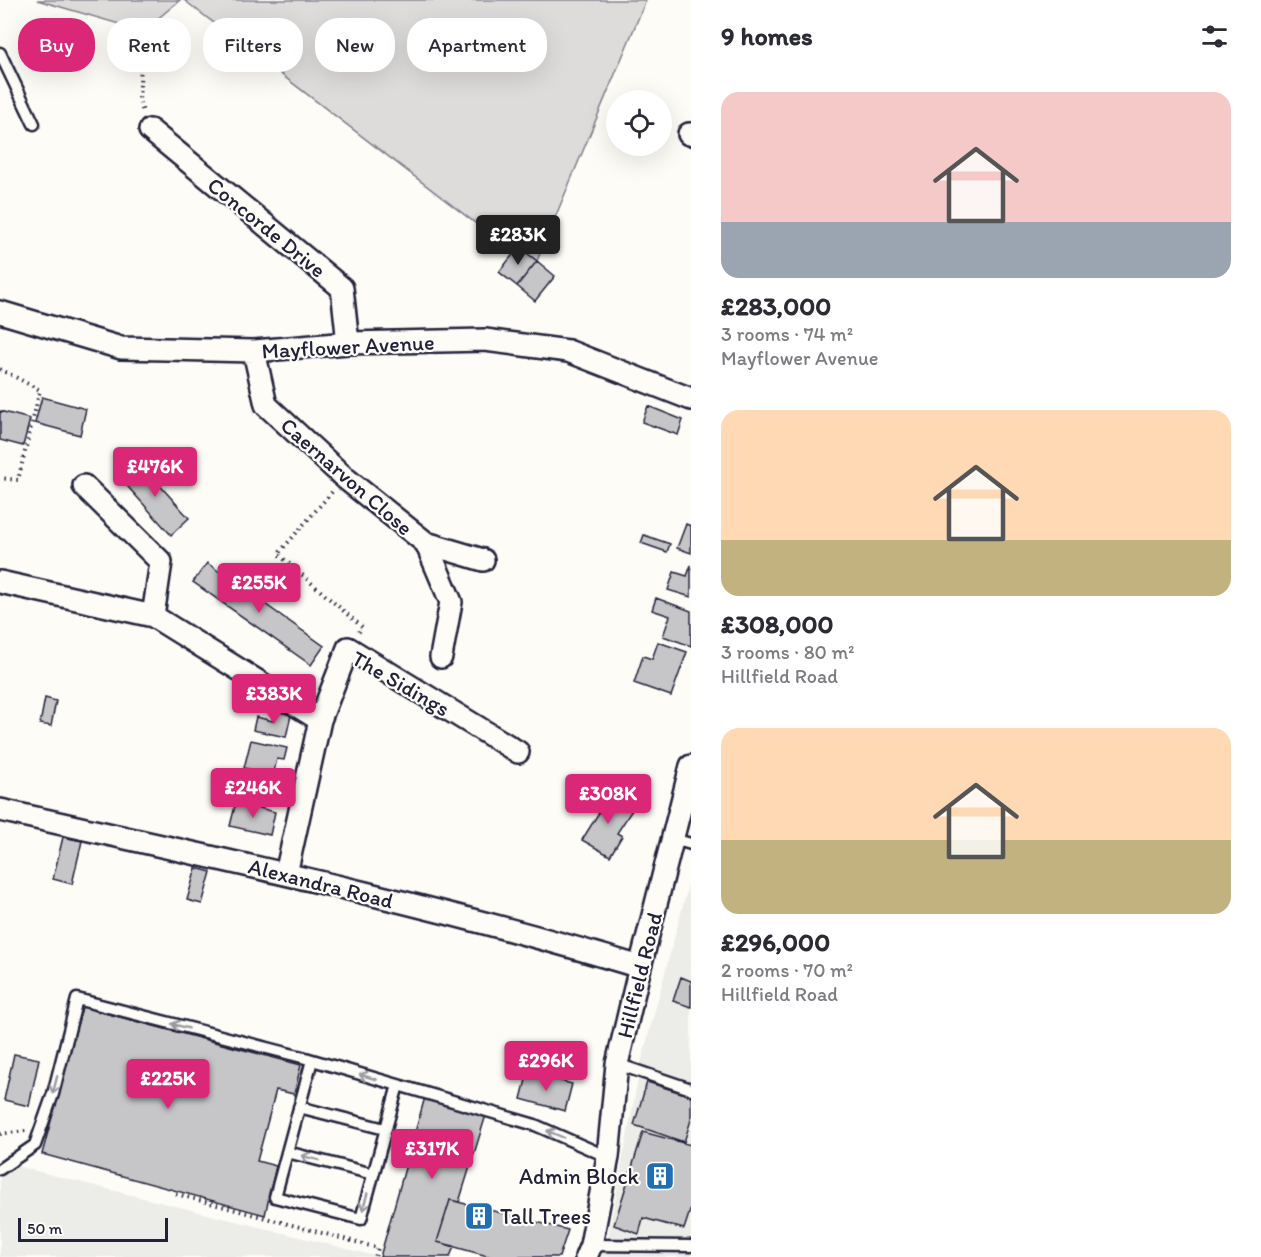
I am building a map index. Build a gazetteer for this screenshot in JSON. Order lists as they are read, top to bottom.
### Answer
{
  "streets": {
    "street": [
      "Concorde Drive",
      "Mayflower Avenue",
      "Caernarvon Close",
      "The Sidings",
      "Alexandra Road",
      "Hillfield Road"
    ]
  },
  "crossings": [
    ["Concorde Drive", "Mayflower Avenue"],
    ["Mayflower Avenue", "Caernarvon Close"],
    ["Alexandra Road", "Hillfield Road"]
  ],
  "places": {
    "building": ["Admin Block", "Tall Trees"]
  },
  "scale_bar": "50 m",
  "page": {
    "heading": "9 homes",
    "chip": [
      "Buy",
      "Rent",
      "Filters",
      "New",
      "Apartment"
    ],
    "list": [
      {
        "name": "£283,000",
        "note": "3 rooms · 74 m² · Mayflower Avenue"
      },
      {
        "name": "£308,000",
        "note": "3 rooms · 80 m² · Hillfield Road"
      },
      {
        "name": "£296,000",
        "note": "2 rooms · 70 m² · Hillfield Road"
      }
    ],
    "price": [
      "£283K",
      "£476K",
      "£255K",
      "£383K",
      "£246K",
      "£308K",
      "£296K",
      "£225K",
      "£317K"
    ],
    "scale": "50 m"
  }
}
